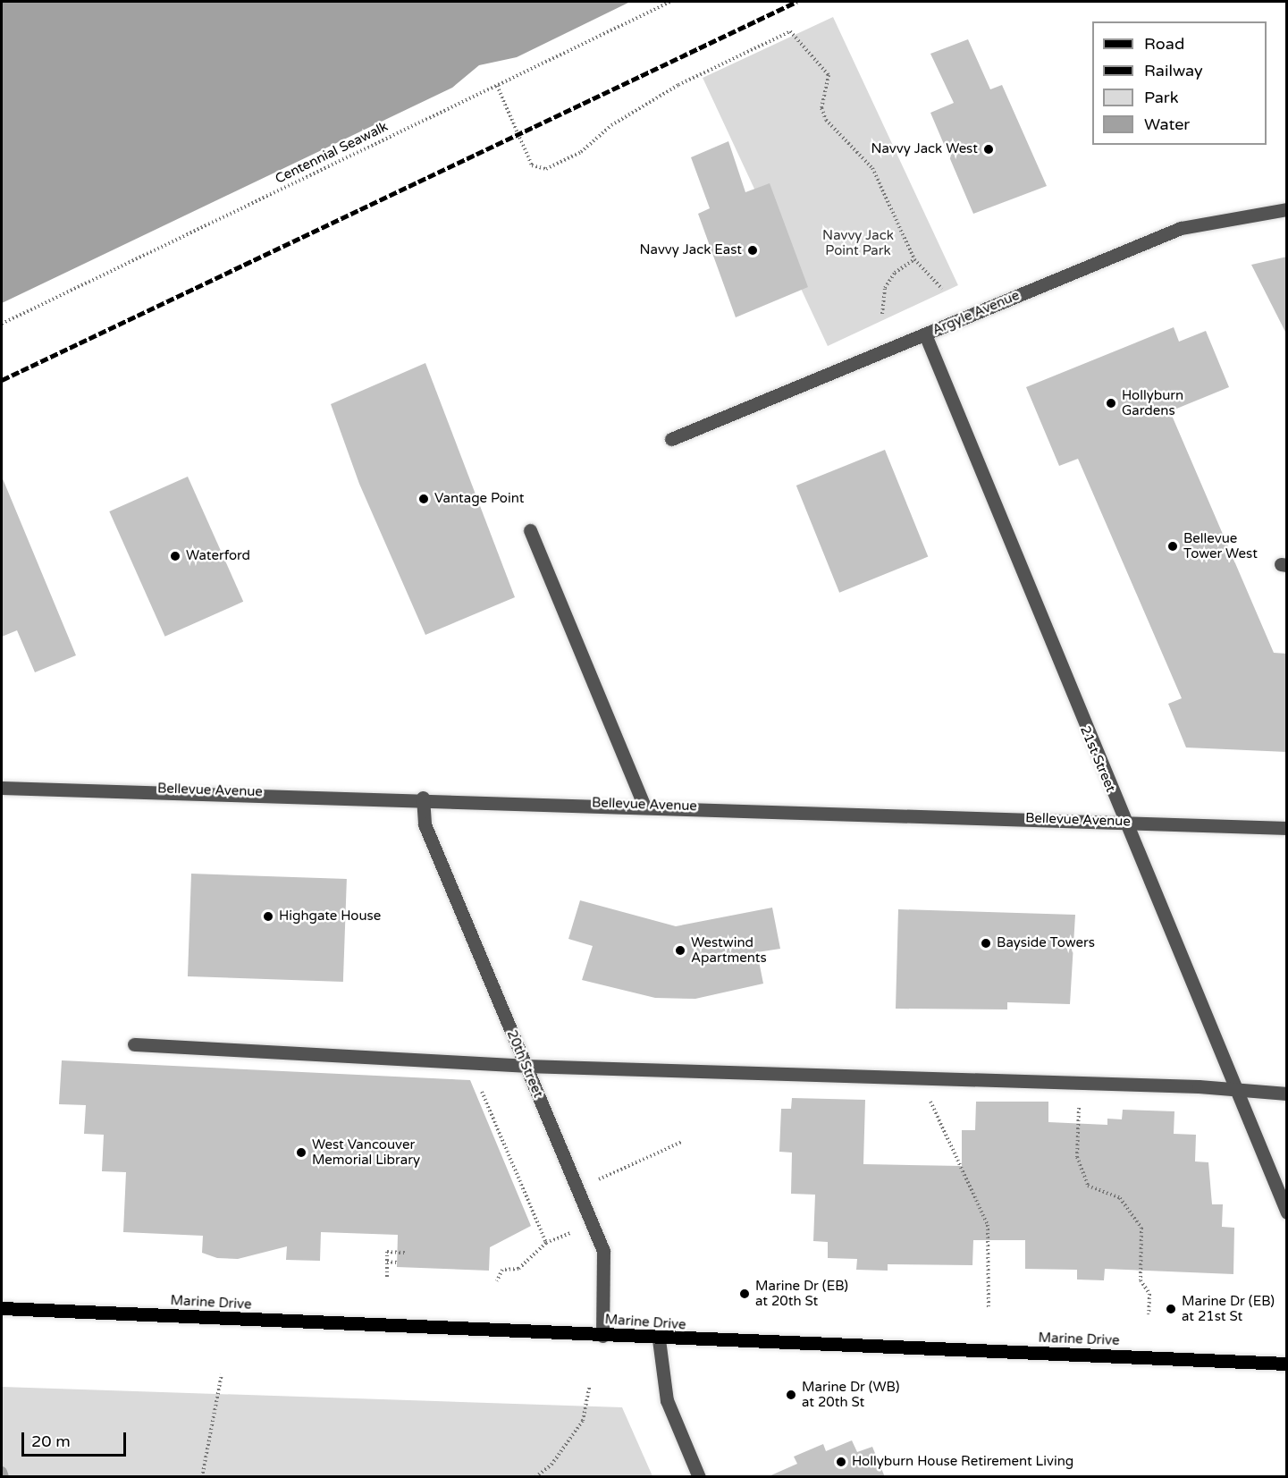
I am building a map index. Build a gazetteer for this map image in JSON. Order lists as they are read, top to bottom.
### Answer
{
  "streets": {
    "main road": ["Marine Drive"],
    "street": [
      "Argyle Avenue",
      "21st Street",
      "Bellevue Avenue",
      "20th Street"
    ],
    "path": ["Centennial Seawalk"]
  },
  "crossings": [
    ["Argyle Avenue", "21st Street"],
    ["21st Street", "Bellevue Avenue"],
    ["Bellevue Avenue", "20th Street"],
    ["20th Street", "Marine Drive"]
  ],
  "parks": ["Navvy Jack Point Park"],
  "places": [
    "Navvy Jack West",
    "Navvy Jack East",
    "Hollyburn Gardens",
    "Vantage Point",
    "Bellevue Tower West",
    "Waterford",
    "Highgate House",
    "Bayside Towers",
    "Westwind Apartments",
    "West Vancouver Memorial Library",
    "Marine Dr (EB) at 20th St",
    "Marine Dr (EB) at 21st St",
    "Marine Dr (WB) at 20th St",
    "Hollyburn House Retirement Living"
  ],
  "legend": [
    "Road",
    "Railway",
    "Park",
    "Water"
  ],
  "scale_bar": "20 m"
}
